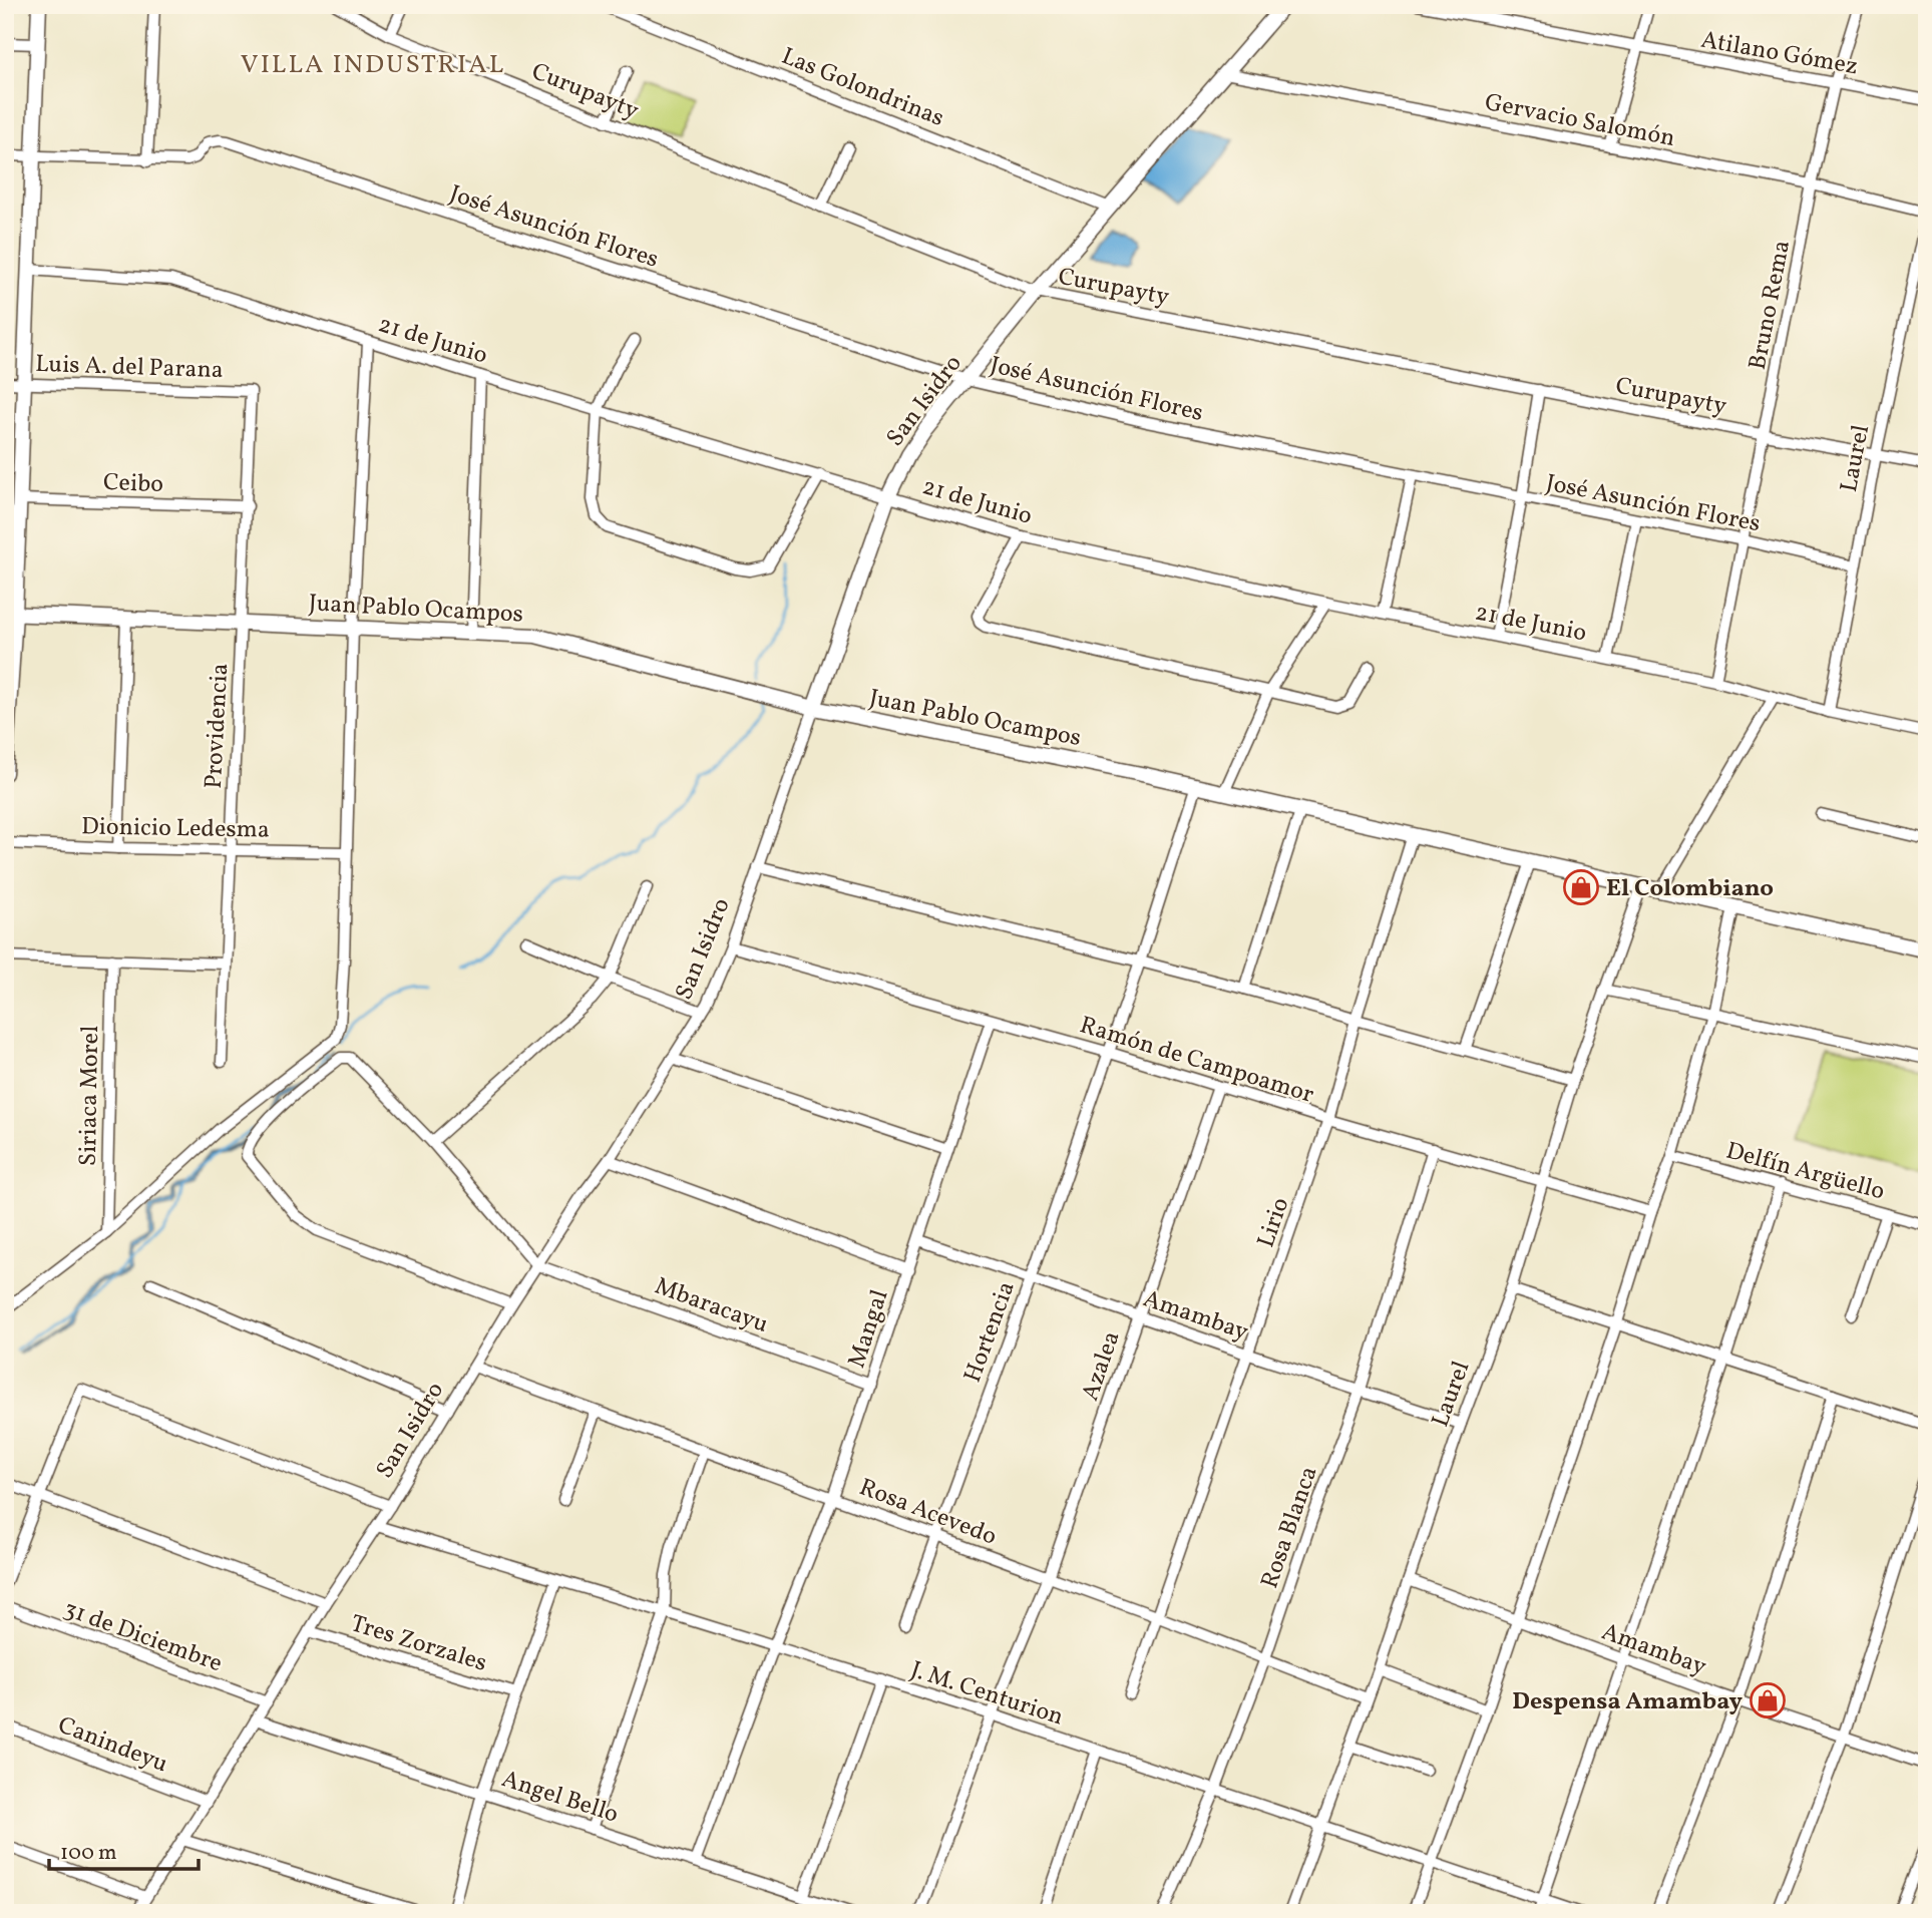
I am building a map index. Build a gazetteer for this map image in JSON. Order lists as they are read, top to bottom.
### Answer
{
  "streets": {
    "street": [
      "Atilano Gómez",
      "Las Golondrinas",
      "Curupayty",
      "Gervacio Salomón",
      "José Asunción Flores",
      "Bruno Rema",
      "21 de Junio",
      "Luis A. del Parana",
      "San Isidro",
      "Laurel",
      "Ceibo",
      "Juan Pablo Ocampos",
      "Providencia",
      "Dionicio Ledesma",
      "Ramón de Campoamor",
      "Siriaca Morel",
      "Delfín Argüello",
      "Lirio",
      "Mbaracayu",
      "Amambay",
      "Mangal",
      "Hortencia",
      "Azalea",
      "Rosa Acevedo",
      "Rosa Blanca",
      "31 de Diciembre",
      "Tres Zorzales",
      "J. M. Centurion",
      "Canindeyu",
      "Angel Bello"
    ]
  },
  "crossings": [
    ["Atilano Gómez", "Bruno Rema"],
    ["Las Golondrinas", "San Isidro"],
    ["Curupayty", "Bruno Rema"],
    ["Curupayty", "San Isidro"],
    ["Curupayty", "Laurel"],
    ["Gervacio Salomón", "Bruno Rema"],
    ["Gervacio Salomón", "San Isidro"],
    ["Gervacio Salomón", "Laurel"],
    ["José Asunción Flores", "Bruno Rema"],
    ["José Asunción Flores", "San Isidro"],
    ["José Asunción Flores", "Laurel"],
    ["Bruno Rema", "21 de Junio"],
    ["21 de Junio", "San Isidro"],
    ["21 de Junio", "Laurel"],
    ["Luis A. del Parana", "Providencia"],
    ["San Isidro", "Juan Pablo Ocampos"],
    ["San Isidro", "Ramón de Campoamor"],
    ["San Isidro", "Mbaracayu"],
    ["San Isidro", "Rosa Acevedo"],
    ["San Isidro", "31 de Diciembre"],
    ["San Isidro", "Tres Zorzales"],
    ["San Isidro", "J. M. Centurion"],
    ["San Isidro", "Canindeyu"],
    ["San Isidro", "Angel Bello"],
    ["Laurel", "Juan Pablo Ocampos"],
    ["Laurel", "Ramón de Campoamor"],
    ["Laurel", "Amambay"],
    ["Laurel", "Rosa Acevedo"],
    ["Laurel", "J. M. Centurion"],
    ["Ceibo", "Providencia"],
    ["Juan Pablo Ocampos", "Providencia"],
    ["Juan Pablo Ocampos", "Lirio"],
    ["Juan Pablo Ocampos", "Hortencia"],
    ["Providencia", "Dionicio Ledesma"],
    ["Ramón de Campoamor", "Lirio"],
    ["Ramón de Campoamor", "Mangal"],
    ["Ramón de Campoamor", "Hortencia"],
    ["Ramón de Campoamor", "Azalea"],
    ["Ramón de Campoamor", "Rosa Blanca"],
    ["Lirio", "Amambay"],
    ["Lirio", "Rosa Acevedo"],
    ["Mbaracayu", "Mangal"],
    ["Amambay", "Mangal"],
    ["Amambay", "Hortencia"],
    ["Amambay", "Azalea"],
    ["Amambay", "Rosa Blanca"],
    ["Mangal", "Rosa Acevedo"],
    ["Mangal", "J. M. Centurion"],
    ["Mangal", "Angel Bello"],
    ["Hortencia", "Rosa Acevedo"],
    ["Azalea", "Rosa Acevedo"],
    ["Azalea", "J. M. Centurion"],
    ["Rosa Acevedo", "Rosa Blanca"],
    ["Rosa Blanca", "J. M. Centurion"]
  ],
  "districts": ["VILLA INDUSTRIAL"],
  "places": {
    "shop": ["El Colombiano", "Despensa Amambay"]
  },
  "scale_bar": "100 m"
}
